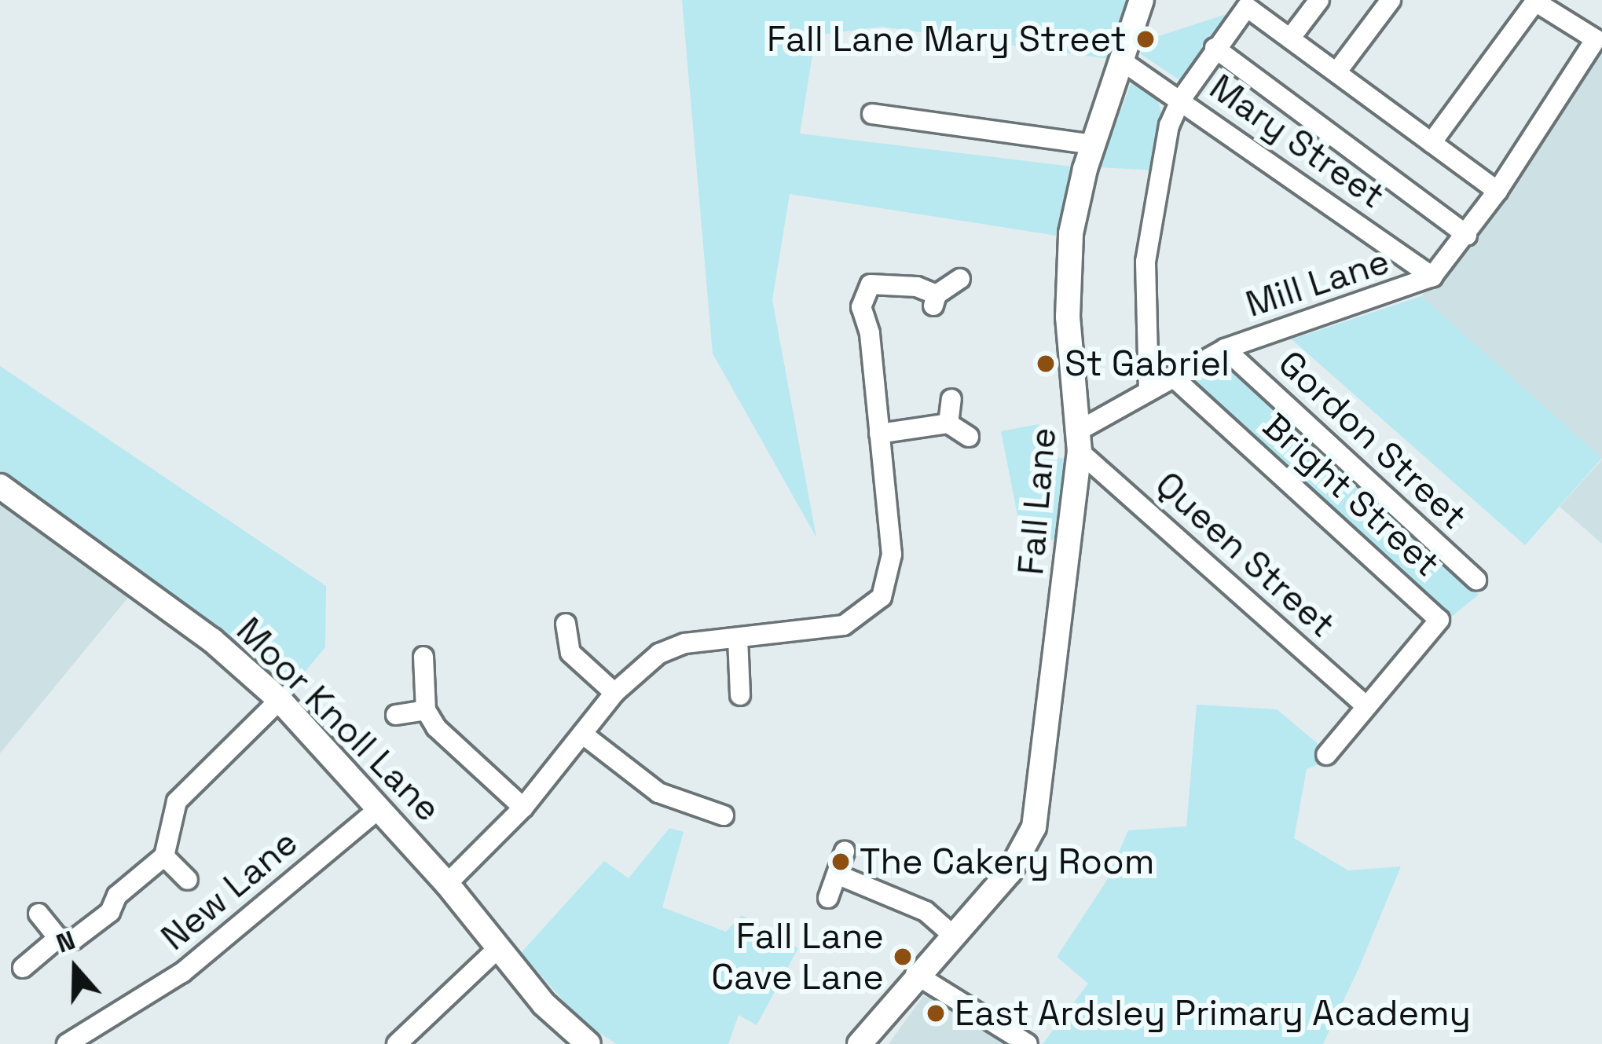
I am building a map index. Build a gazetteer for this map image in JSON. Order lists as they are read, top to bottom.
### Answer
{
  "streets": {
    "street": [
      "Mary Street",
      "Mill Lane",
      "Gordon Street",
      "Bright Street",
      "Fall Lane",
      "Queen Street",
      "Moor Knoll Lane",
      "New Lane"
    ]
  },
  "crossings": [
    ["Mary Street", "Mill Lane"],
    ["Mary Street", "Fall Lane"],
    ["Mill Lane", "Gordon Street"],
    ["Mill Lane", "Bright Street"],
    ["Mill Lane", "Fall Lane"],
    ["Mill Lane", "Queen Street"],
    ["Bright Street", "Queen Street"],
    ["Fall Lane", "Queen Street"],
    ["Moor Knoll Lane", "New Lane"]
  ],
  "places": [
    "Fall Lane Mary Street",
    "St Gabriel",
    "The Cakery Room",
    "Fall Lane Cave Lane",
    "East Ardsley Primary Academy"
  ],
  "north": "top"
}
